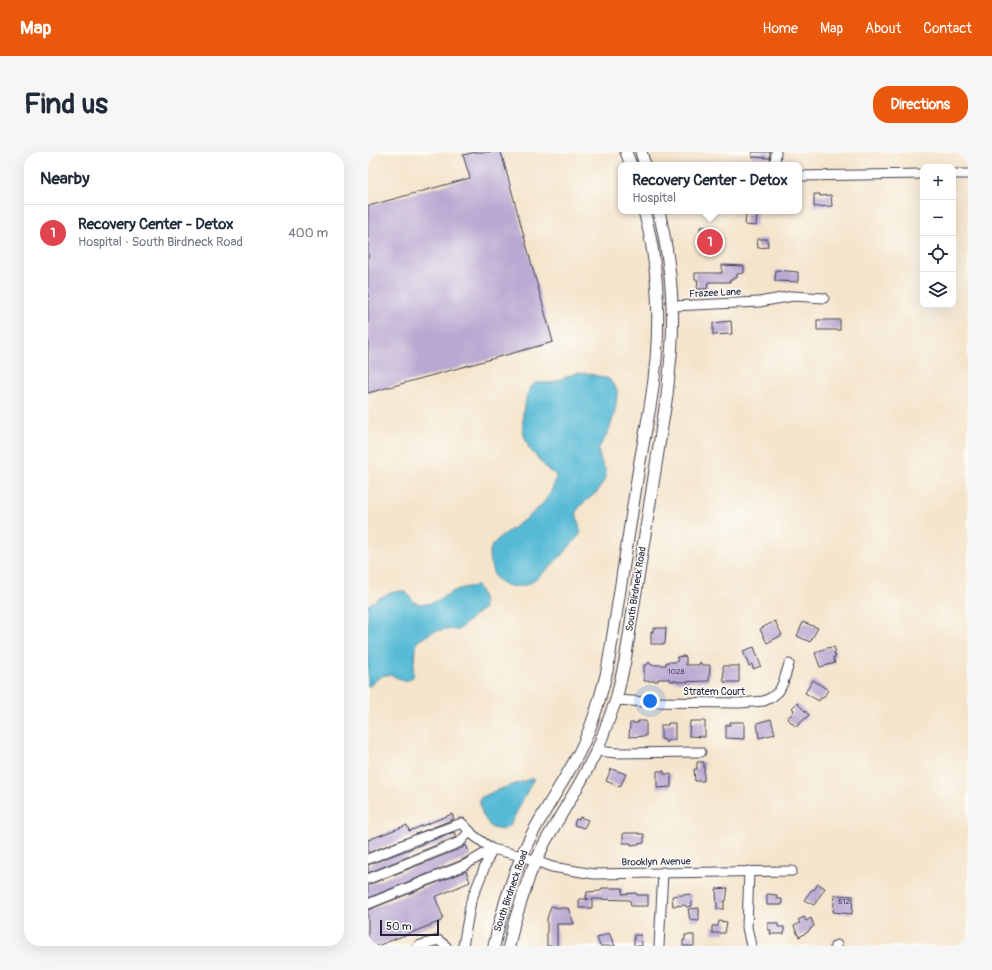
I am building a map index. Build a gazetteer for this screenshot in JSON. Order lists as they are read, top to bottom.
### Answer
{
  "streets": {
    "main road": ["South Birdneck Road"],
    "street": ["Frazee Lane", "Stratem Court", "Brooklyn Avenue"]
  },
  "crossings": [
    ["Frazee Lane", "South Birdneck Road"],
    ["South Birdneck Road", "Stratem Court"],
    ["South Birdneck Road", "Brooklyn Avenue"]
  ],
  "house_numbers": ["1028", "512"],
  "scale_bar": "50 m",
  "page": {
    "header": "Map",
    "nav": [
      "Home",
      "Map",
      "About",
      "Contact"
    ],
    "buttons": "Directions",
    "title": "Find us",
    "heading": "Nearby",
    "popup": ["Recovery Center - Detox", "Hospital"],
    "map_buttons": ["+", "−"],
    "list": [
      {
        "mark": "1",
        "name": "Recovery Center - Detox",
        "note": "Hospital · South Birdneck Road",
        "value": "400 m"
      }
    ],
    "pins": "1",
    "scale": "50 m"
  }
}
